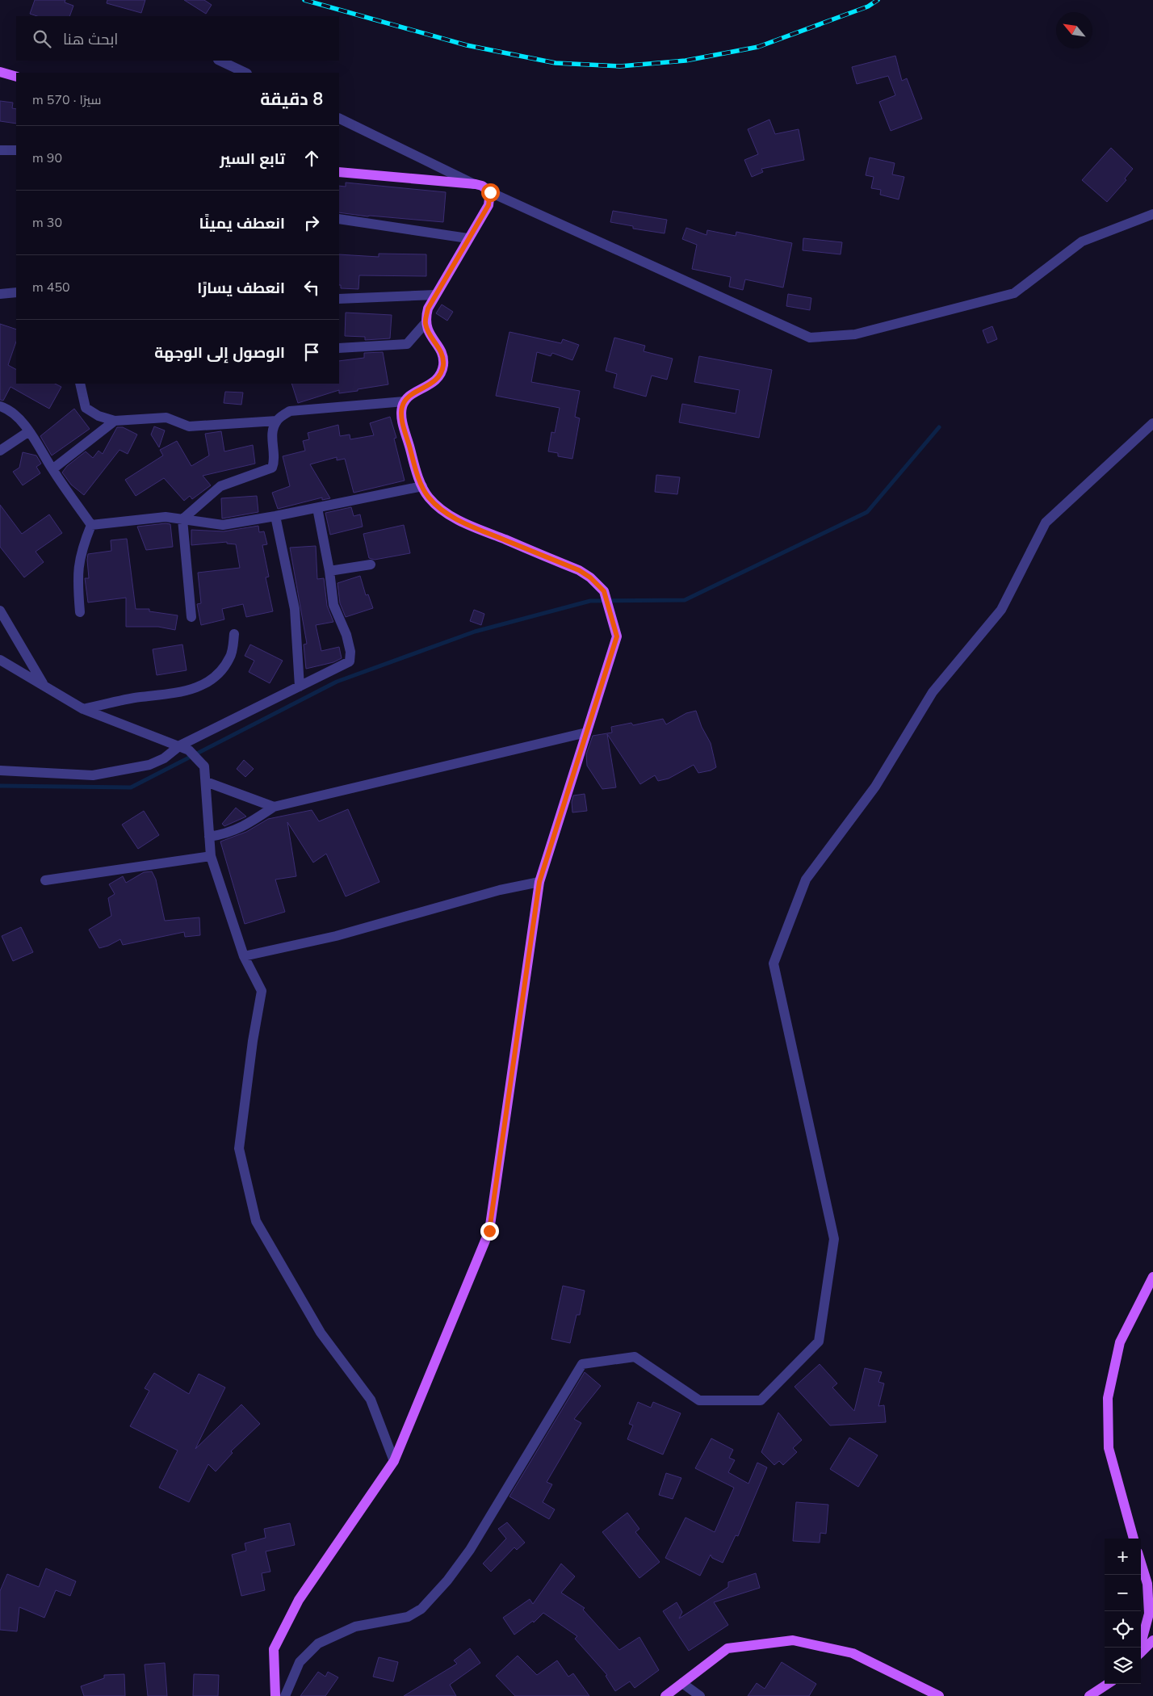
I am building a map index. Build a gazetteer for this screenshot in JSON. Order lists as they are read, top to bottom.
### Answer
{
  "north": "top left",
  "page": {
    "search": "ابحث هنا",
    "heading": ["8 دقيقة", "سيرًا · 570 m"],
    "list": [
      ["تابع السير", "90 m"],
      ["انعطف يمينًا", "30 m"],
      ["انعطف يسارًا", "450 m"],
      "الوصول إلى الوجهة"
    ],
    "map_buttons": ["+", "−"]
  }
}
